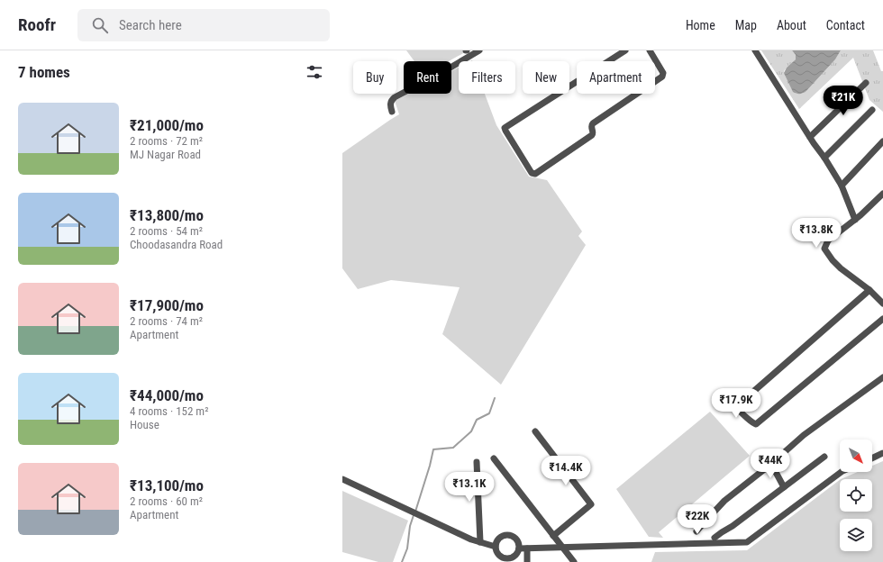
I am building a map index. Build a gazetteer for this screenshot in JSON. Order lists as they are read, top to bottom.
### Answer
{
  "north": "bottom right",
  "page": {
    "header": "Roofr",
    "search": "Search here",
    "nav": [
      "Home",
      "Map",
      "About",
      "Contact"
    ],
    "heading": "7 homes",
    "chip": [
      "Buy",
      "Rent",
      "Filters",
      "New",
      "Apartment"
    ],
    "price": [
      "₹21K",
      "₹13.8K",
      "₹17.9K",
      "₹44K",
      "₹14.4K",
      "₹13.1K",
      "₹22K"
    ],
    "list": [
      {
        "name": "₹21,000/mo",
        "note": "2 rooms · 72 m² · MJ Nagar Road"
      },
      {
        "name": "₹13,800/mo",
        "note": "2 rooms · 54 m² · Choodasandra Road"
      },
      {
        "name": "₹17,900/mo",
        "note": "2 rooms · 74 m² · Apartment"
      },
      {
        "name": "₹44,000/mo",
        "note": "4 rooms · 152 m² · House"
      },
      {
        "name": "₹13,100/mo",
        "note": "2 rooms · 60 m² · Apartment"
      }
    ]
  }
}
